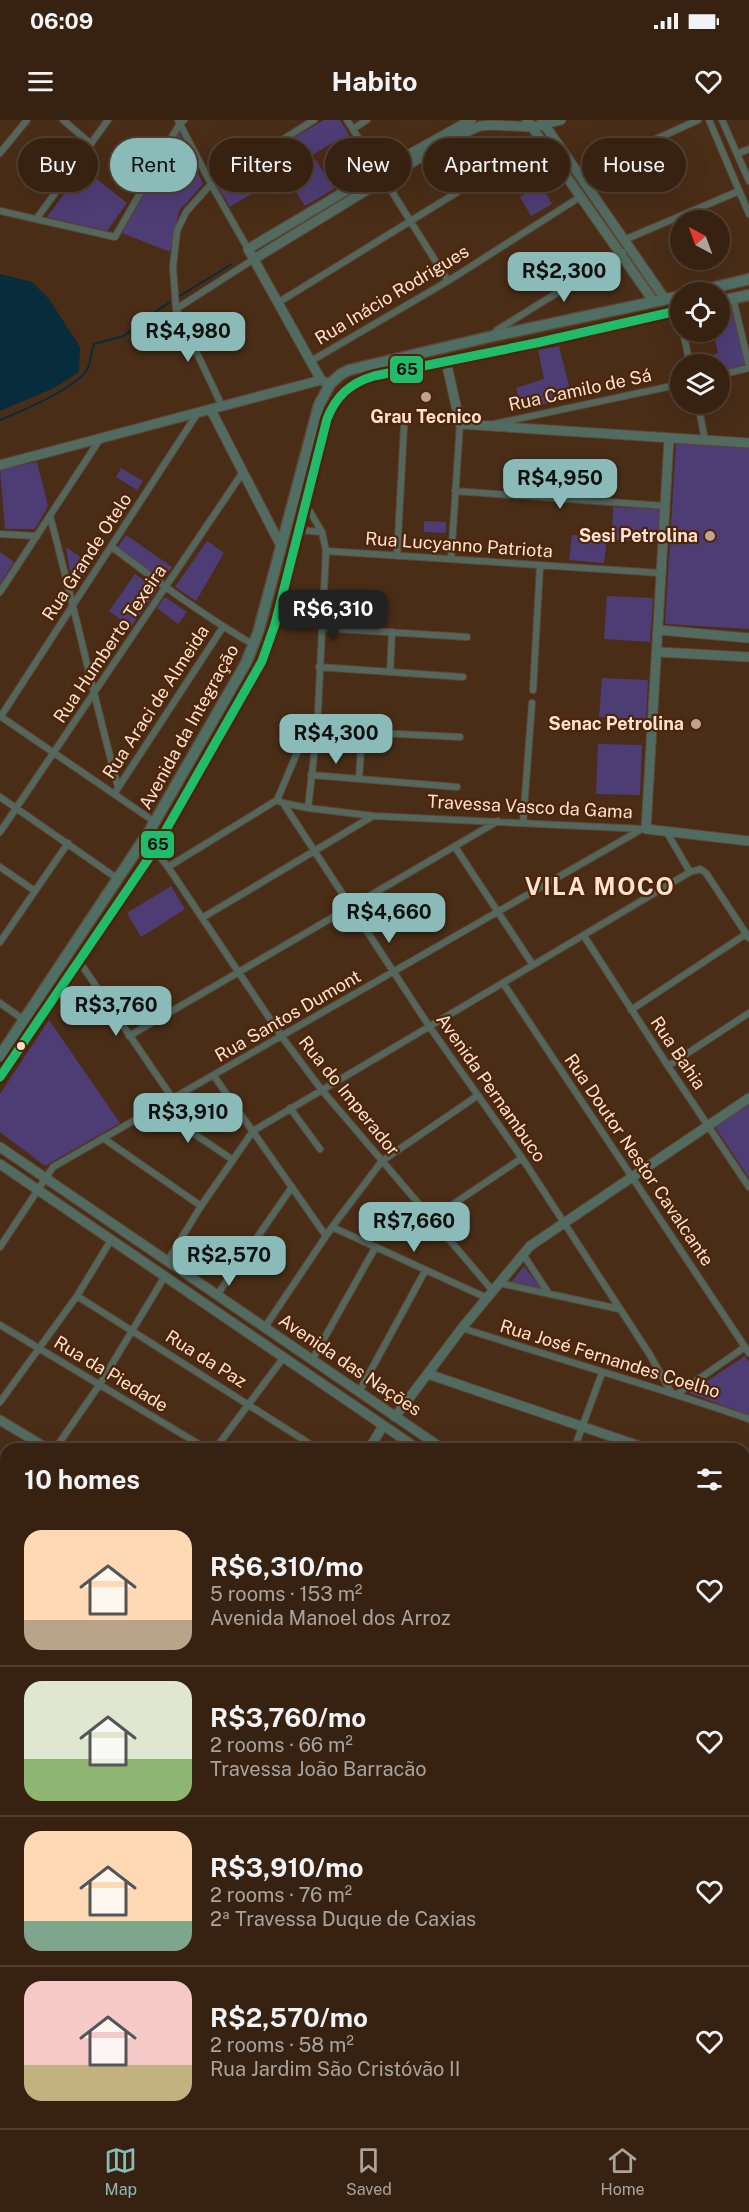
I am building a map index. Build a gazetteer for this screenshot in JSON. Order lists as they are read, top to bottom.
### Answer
{
  "streets": {
    "main road": ["Avenida da Integração"],
    "street": [
      "Rua Inácio Rodrigues",
      "Rua Camilo de Sá",
      "Rua Lucyanno Patriota",
      "Rua Grande Otelo",
      "Rua Humberto Texeira",
      "Rua Araci de Almeida",
      "Travessa Vasco da Gama",
      "Rua Santos Dumont",
      "Rua Bahia",
      "Avenida Pernambuco",
      "Rua do Imperador",
      "Rua Doutor Nestor Cavalcante",
      "Rua da Paz",
      "Rua José Fernandes Coelho",
      "Avenida das Nações",
      "Rua da Piedade"
    ]
  },
  "crossings": [
    ["Avenida da Integração", "Rua do Imperador"],
    ["Travessa Vasco da Gama", "Rua Santos Dumont"],
    ["Travessa Vasco da Gama", "Avenida Pernambuco"],
    ["Rua Santos Dumont", "Avenida Pernambuco"],
    ["Rua Santos Dumont", "Rua do Imperador"],
    ["Rua Santos Dumont", "Avenida das Nações"],
    ["Avenida Pernambuco", "Rua José Fernandes Coelho"]
  ],
  "districts": ["VILA MOCO"],
  "places": ["Grau Tecnico", "Sesi Petrolina", "Senac Petrolina"],
  "lines": ["transit line 65"],
  "north": "top left",
  "page": {
    "status": "06:09",
    "header": "Habito",
    "chip": [
      "Buy",
      "Rent",
      "Filters",
      "New",
      "Apartment",
      "House"
    ],
    "price": [
      "R$2,300",
      "R$4,980",
      "R$4,950",
      "R$6,310",
      "R$4,300",
      "R$4,660",
      "R$3,760",
      "R$3,910",
      "R$7,660",
      "R$2,570"
    ],
    "heading": "10 homes",
    "list": [
      {
        "name": "R$6,310/mo",
        "note": "5 rooms · 153 m² · Avenida Manoel dos Arroz"
      },
      {
        "name": "R$3,760/mo",
        "note": "2 rooms · 66 m² · Travessa João Barracão"
      },
      {
        "name": "R$3,910/mo",
        "note": "2 rooms · 76 m² · 2ª Travessa Duque de Caxias"
      },
      {
        "name": "R$2,570/mo",
        "note": "2 rooms · 58 m² · Rua Jardim São Cristóvão II"
      }
    ],
    "tabs": ["Map", "Saved", "Home"]
  }
}
